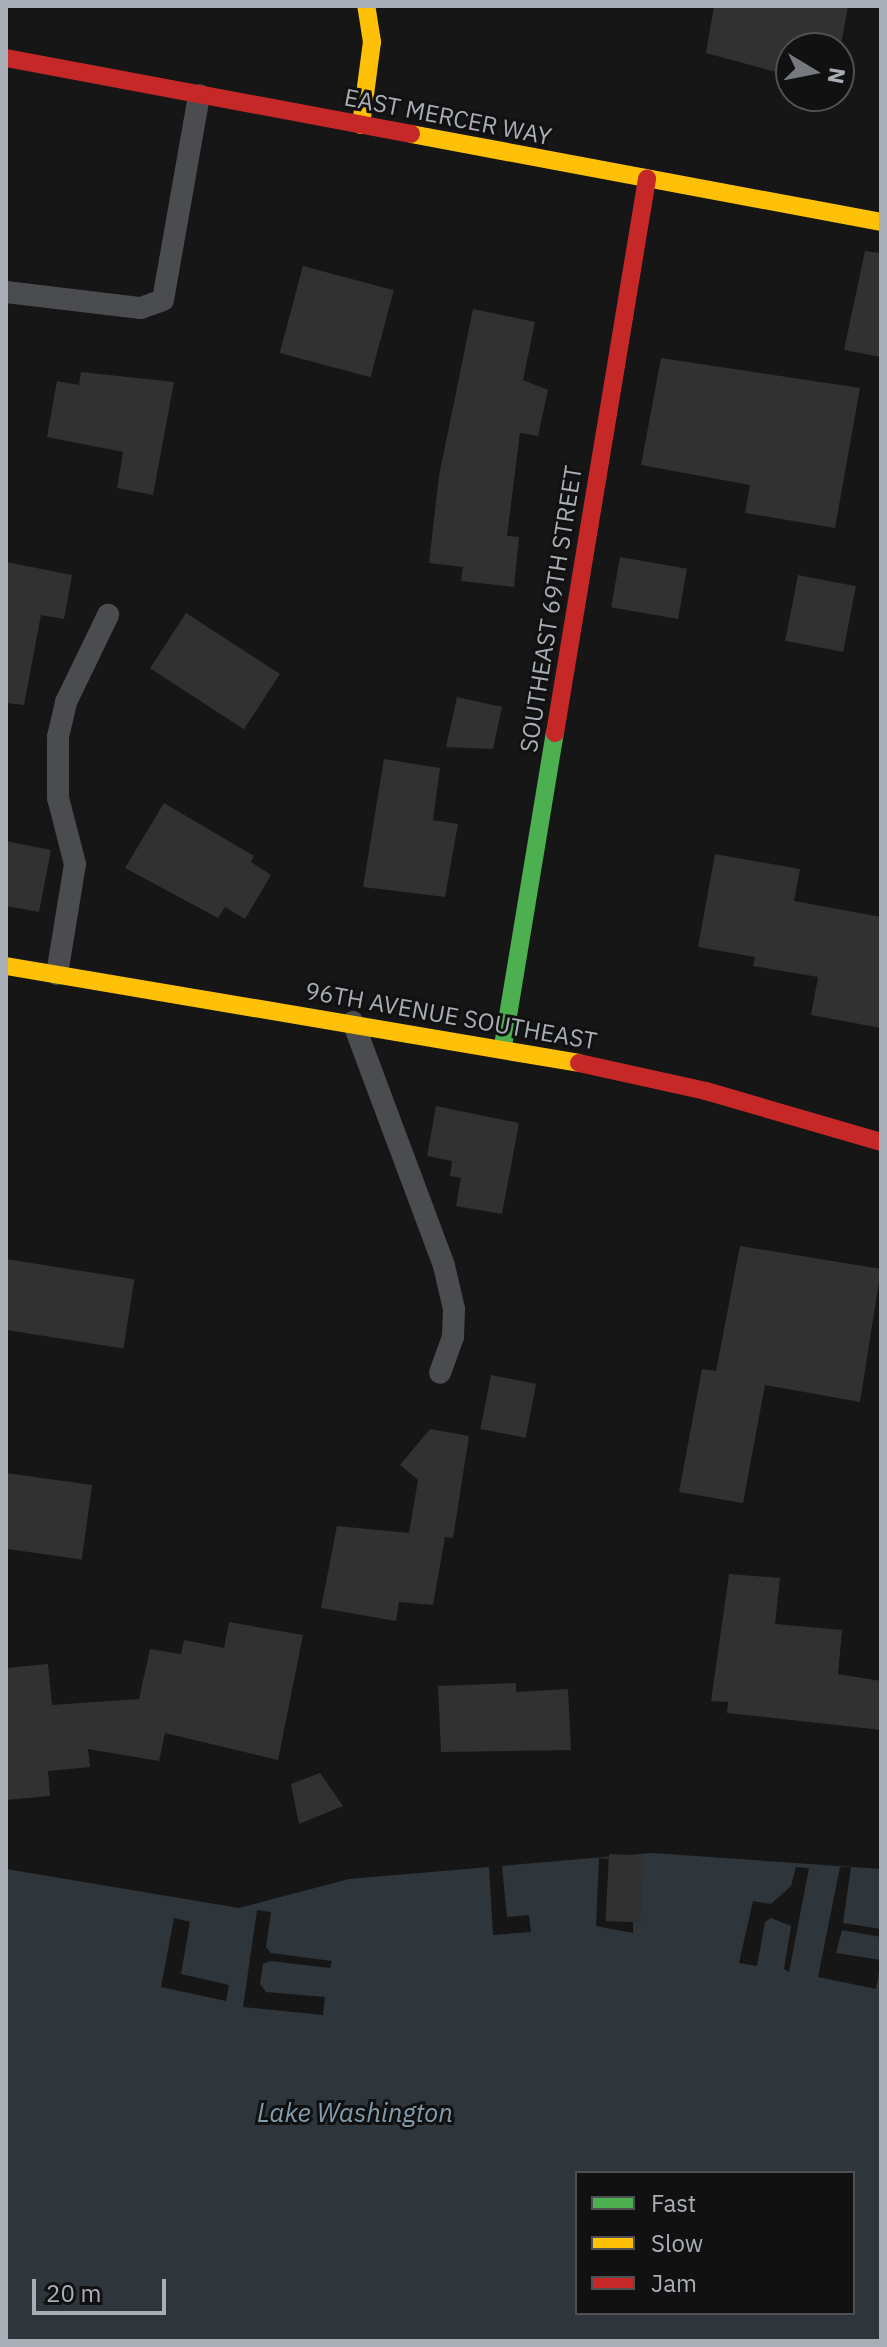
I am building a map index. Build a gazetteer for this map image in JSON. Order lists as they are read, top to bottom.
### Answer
{
  "streets": {
    "street": ["EAST MERCER WAY", "SOUTHEAST 69TH STREET", "96TH AVENUE SOUTHEAST"]
  },
  "crossings": [
    ["EAST MERCER WAY", "SOUTHEAST 69TH STREET"],
    ["SOUTHEAST 69TH STREET", "96TH AVENUE SOUTHEAST"]
  ],
  "water": ["Lake Washington"],
  "legend": ["Fast", "Slow", "Jam"],
  "scale_bar": "20 m",
  "north": "right"
}
